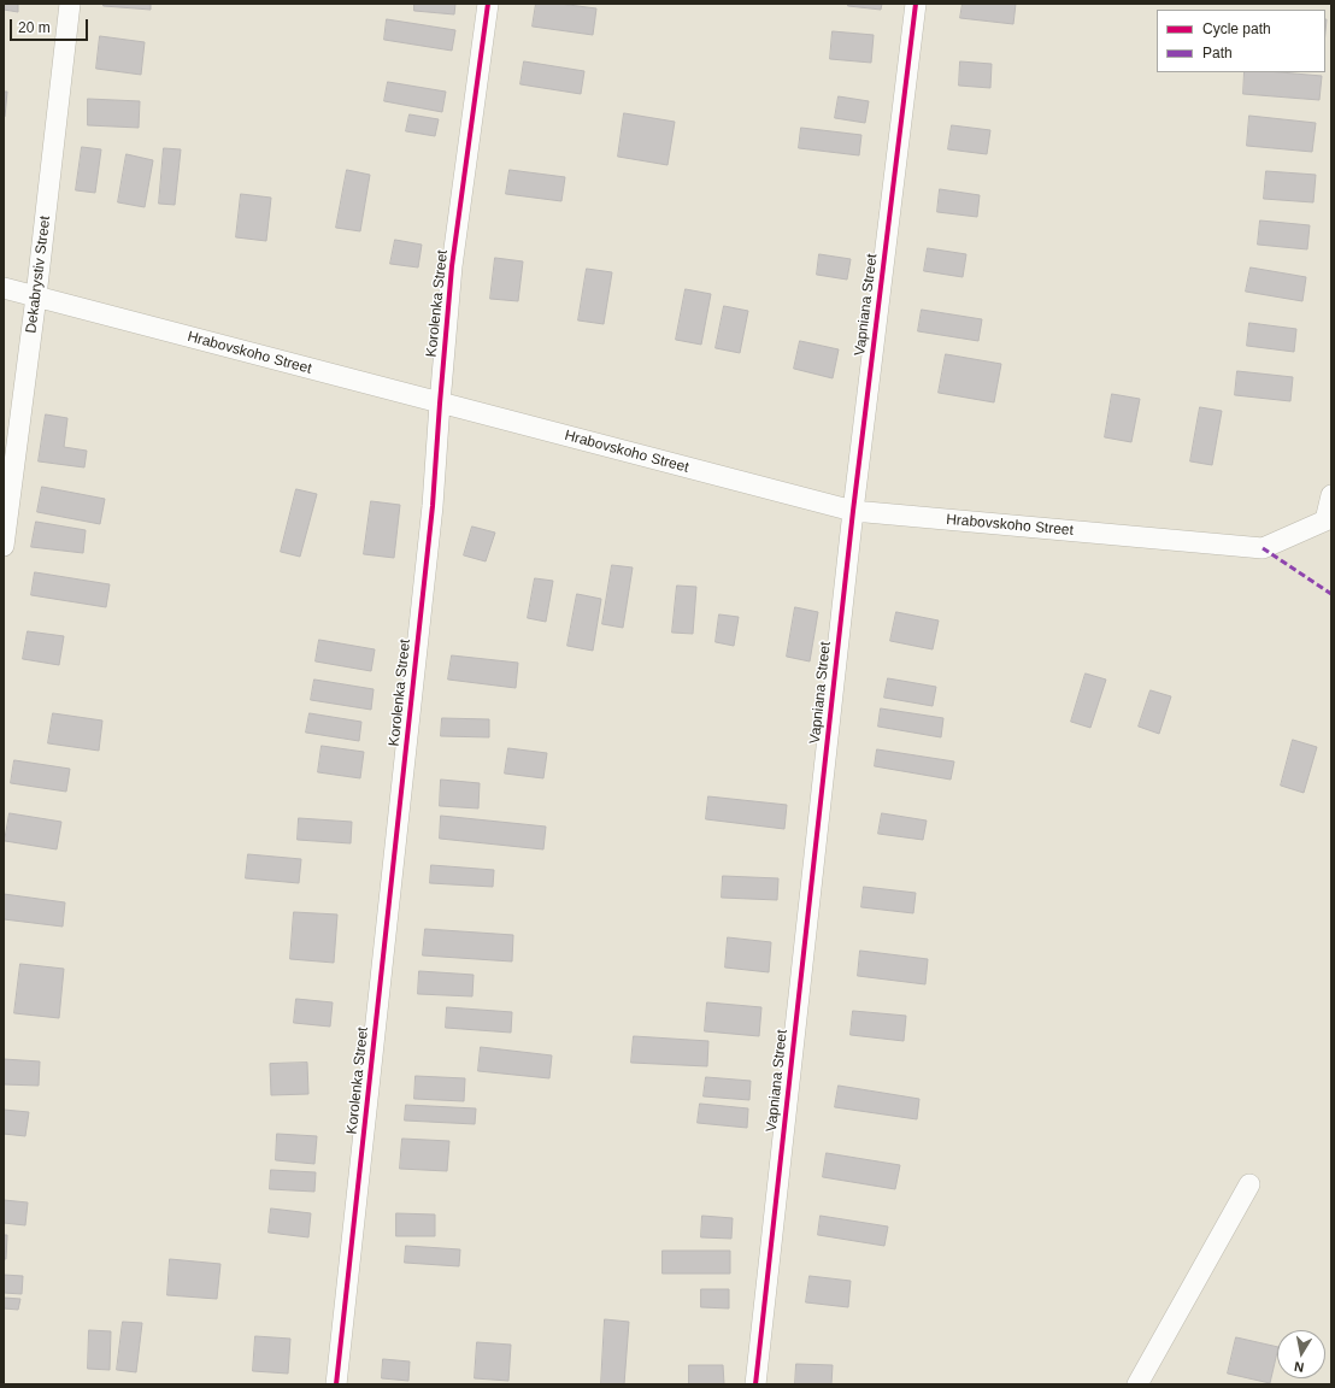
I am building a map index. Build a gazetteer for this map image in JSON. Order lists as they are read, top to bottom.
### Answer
{
  "streets": {
    "street": [
      "Dekabrystiv Street",
      "Korolenka Street",
      "Vapniana Street",
      "Hrabovskoho Street"
    ]
  },
  "crossings": [
    ["Dekabrystiv Street", "Hrabovskoho Street"],
    ["Korolenka Street", "Hrabovskoho Street"],
    ["Vapniana Street", "Hrabovskoho Street"]
  ],
  "legend": ["Cycle path", "Path"],
  "scale_bar": "20 m",
  "north": "bottom"
}
